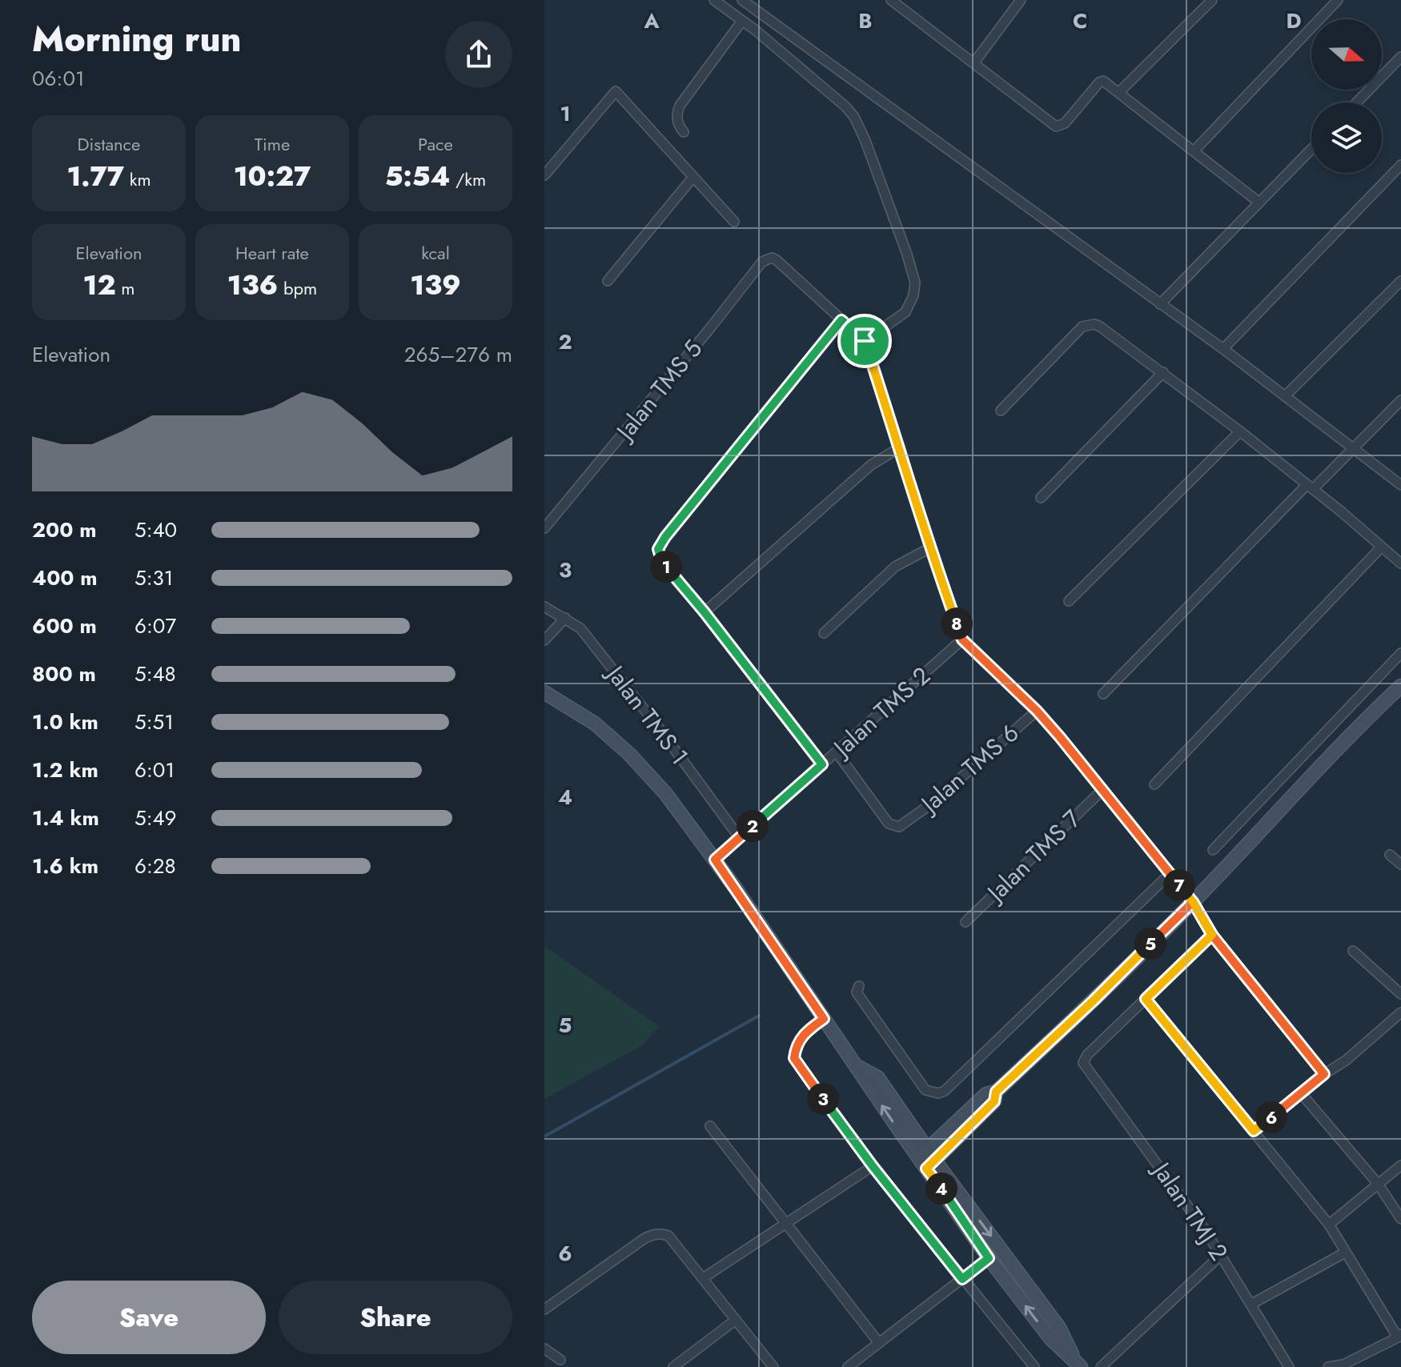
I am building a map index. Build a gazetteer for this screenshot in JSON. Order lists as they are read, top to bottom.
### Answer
{
  "streets": {
    "street": [
      "Jalan TMS 5",
      "Jalan TMS 2",
      "Jalan TMS 1",
      "Jalan TMS 6",
      "Jalan TMS 7",
      "Jalan TMJ 2"
    ]
  },
  "crossings": [
    ["Jalan TMS 2", "Jalan TMS 1"],
    ["Jalan TMS 2", "Jalan TMS 6"]
  ],
  "north": "right",
  "page": {
    "heading": ["Morning run", "06:01"],
    "stats": [
      ["Distance", "1.77 km"],
      ["Time", "10:27"],
      ["Pace", "5:54 /km"],
      ["Elevation", "12 m"],
      ["Heart rate", "136 bpm"],
      ["kcal", "139"]
    ],
    "chart": ["Elevation", "265–276 m"],
    "list": [
      {
        "name": "200 m",
        "note": "5:40"
      },
      {
        "name": "400 m",
        "note": "5:31"
      },
      {
        "name": "600 m",
        "note": "6:07"
      },
      {
        "name": "800 m",
        "note": "5:48"
      },
      {
        "name": "1.0 km",
        "note": "5:51"
      },
      {
        "name": "1.2 km",
        "note": "6:01"
      },
      {
        "name": "1.4 km",
        "note": "5:49"
      },
      {
        "name": "1.6 km",
        "note": "6:28"
      }
    ],
    "pins": [
      "1",
      "8",
      "2",
      "7",
      "5",
      "3",
      "6",
      "4"
    ],
    "buttons": ["Save", "Share"]
  },
  "grid": {
    "columns": [
      "A",
      "B",
      "C",
      "D"
    ],
    "rows": [
      "1",
      "2",
      "3",
      "4",
      "5",
      "6"
    ]
  }
}
